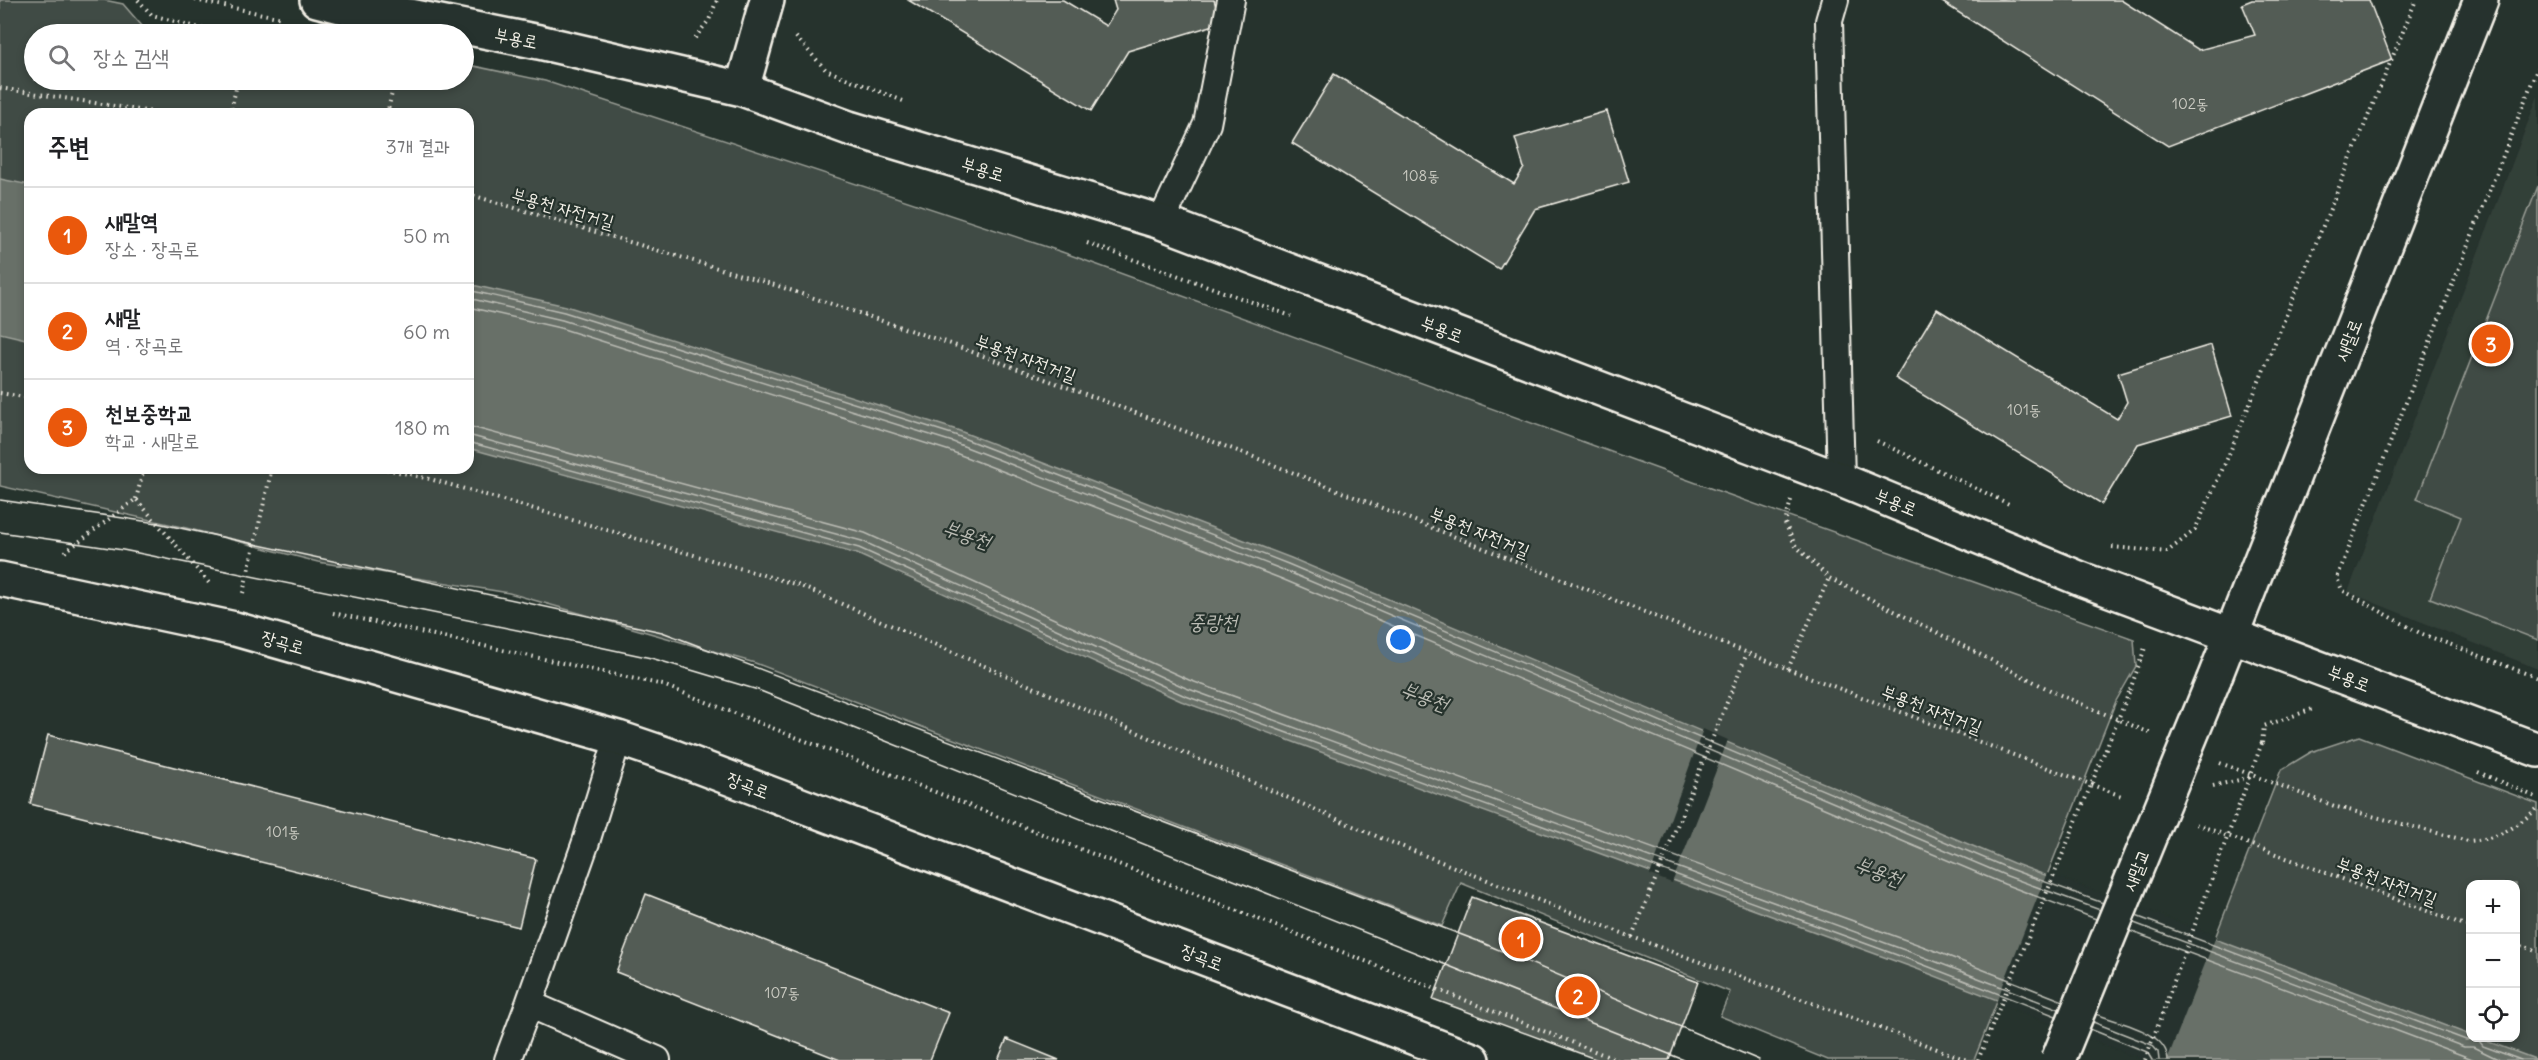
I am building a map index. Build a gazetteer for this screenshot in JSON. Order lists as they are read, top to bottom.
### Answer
{
  "streets": {
    "street": [
      "부용로",
      "새말로",
      "장곡로",
      "새말교"
    ],
    "path": ["부용천 자전거길"]
  },
  "crossings": [
    ["부용로", "새말로"],
    ["새말로", "새말교"]
  ],
  "water": ["부용천", "중랑천"],
  "house_numbers": [
    "102동",
    "108동",
    "101동",
    "101동",
    "107동"
  ],
  "page": {
    "search": "장소 검색",
    "heading": ["주변", "3개 결과"],
    "list": [
      {
        "mark": "1",
        "name": "새말역",
        "note": "장소 · 장곡로",
        "value": "50 m"
      },
      {
        "mark": "2",
        "name": "새말",
        "note": "역 · 장곡로",
        "value": "60 m"
      },
      {
        "mark": "3",
        "name": "천보중학교",
        "note": "학교 · 새말로",
        "value": "180 m"
      }
    ],
    "pins": ["3", "1", "2"],
    "map_buttons": ["+", "−"]
  }
}
